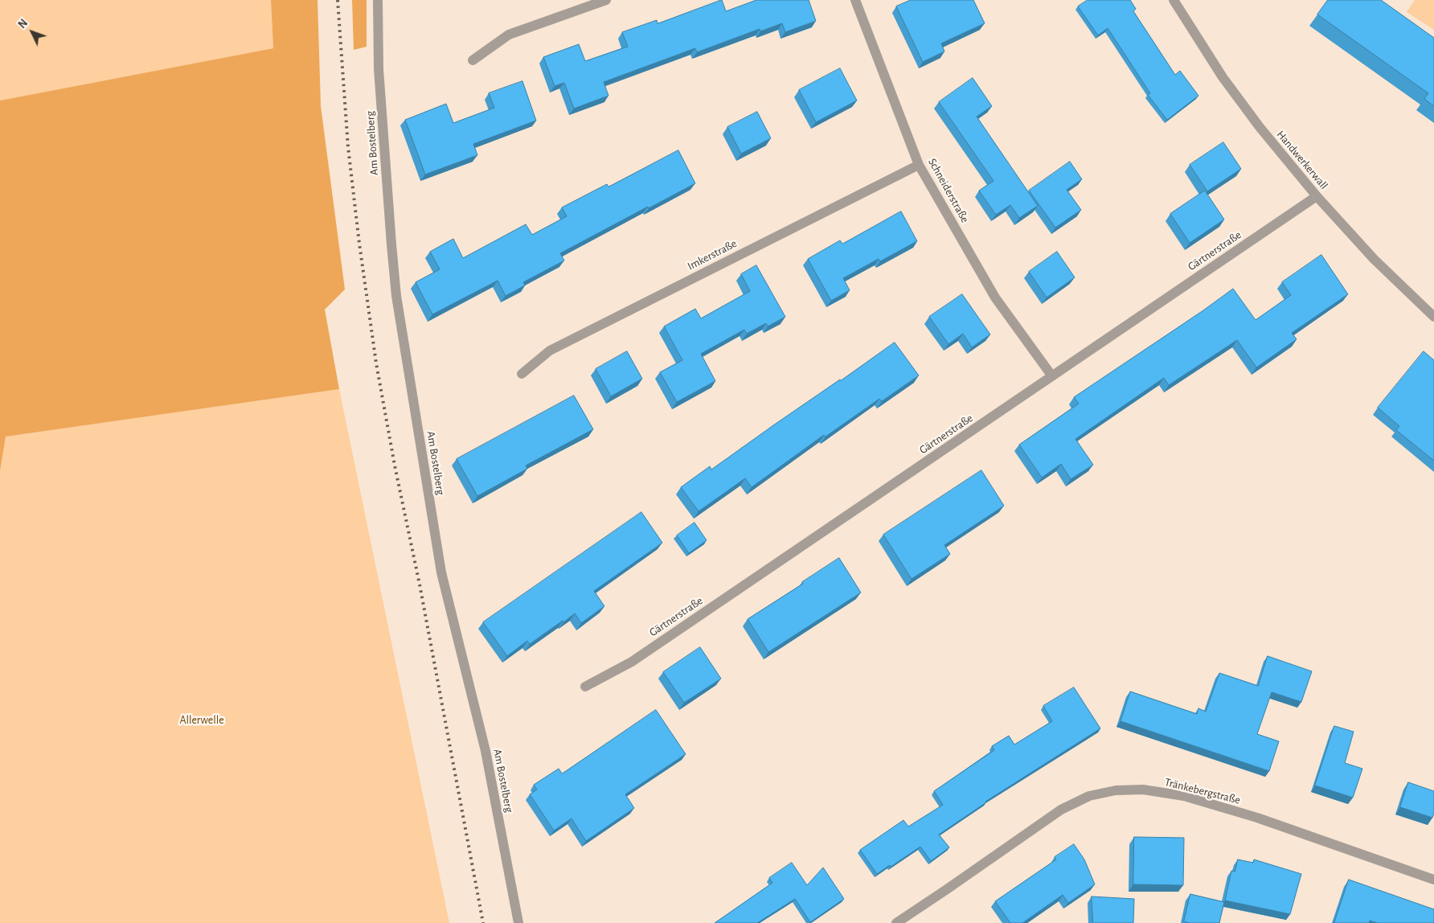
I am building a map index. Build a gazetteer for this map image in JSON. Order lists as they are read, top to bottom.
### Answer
{
  "streets": {
    "street": [
      "Am Bostelberg",
      "Handwerkerwall",
      "Schneiderstraße",
      "Gärtnerstraße",
      "Imkerstraße",
      "Tränkebergstraße"
    ]
  },
  "crossings": [
    ["Handwerkerwall", "Gärtnerstraße"],
    ["Schneiderstraße", "Gärtnerstraße"],
    ["Schneiderstraße", "Imkerstraße"]
  ],
  "parks": ["Allerwelle"],
  "north": "top left"
}
